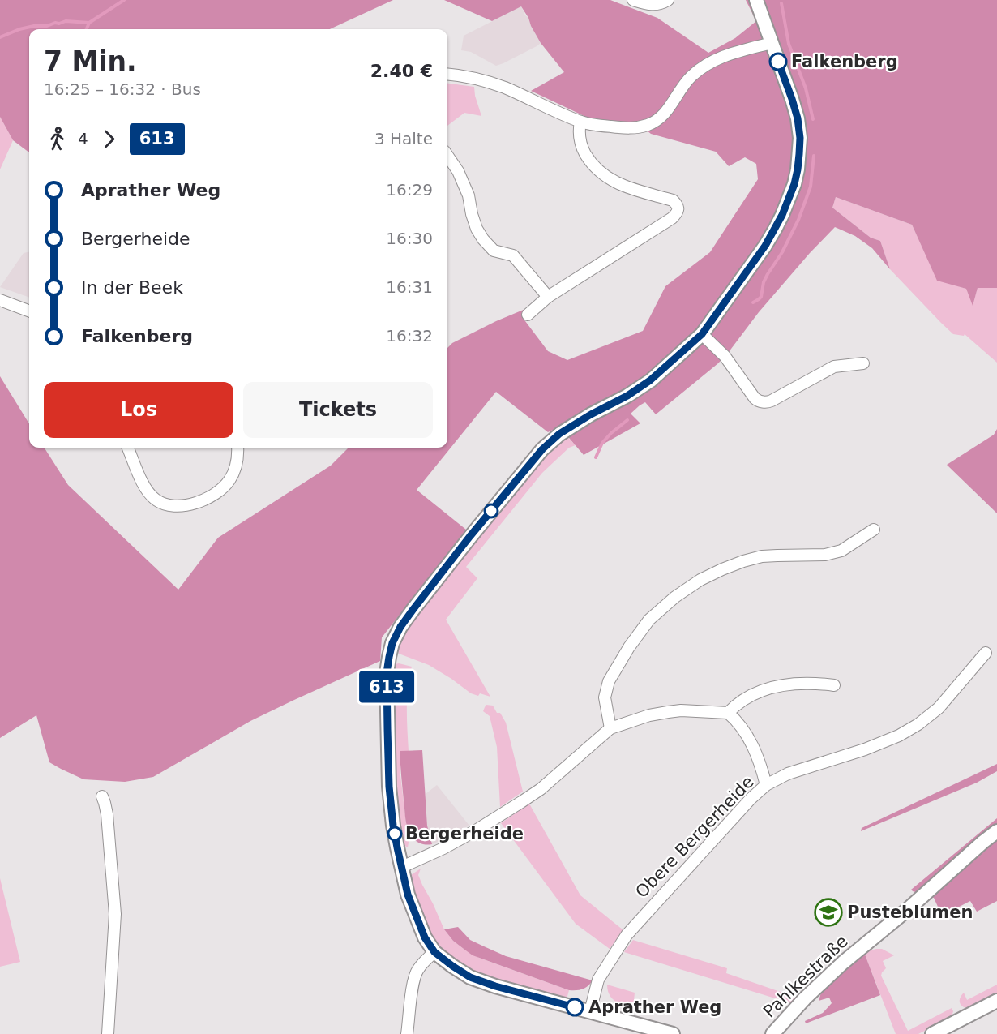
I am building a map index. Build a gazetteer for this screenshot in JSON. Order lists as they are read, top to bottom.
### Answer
{
  "streets": {
    "street": ["Obere Bergerheide", "Pahlkestraße"]
  },
  "places": {
    "other": ["Falkenberg", "Bergerheide", "Aprather Weg"],
    "school or university": ["Pusteblumen"]
  },
  "lines": ["bus line 613"],
  "page": {
    "on_map": "613",
    "heading": ["7 Min.", "16:25 – 16:32 · Bus", "2.40 €"],
    "legs": ["4", "613", "3 Halte"],
    "list": [
      {
        "name": "Aprather Weg",
        "value": "16:29"
      },
      {
        "name": "Bergerheide",
        "value": "16:30"
      },
      {
        "name": "In der Beek",
        "value": "16:31"
      },
      {
        "name": "Falkenberg",
        "value": "16:32"
      }
    ],
    "buttons": ["Los", "Tickets"]
  }
}
